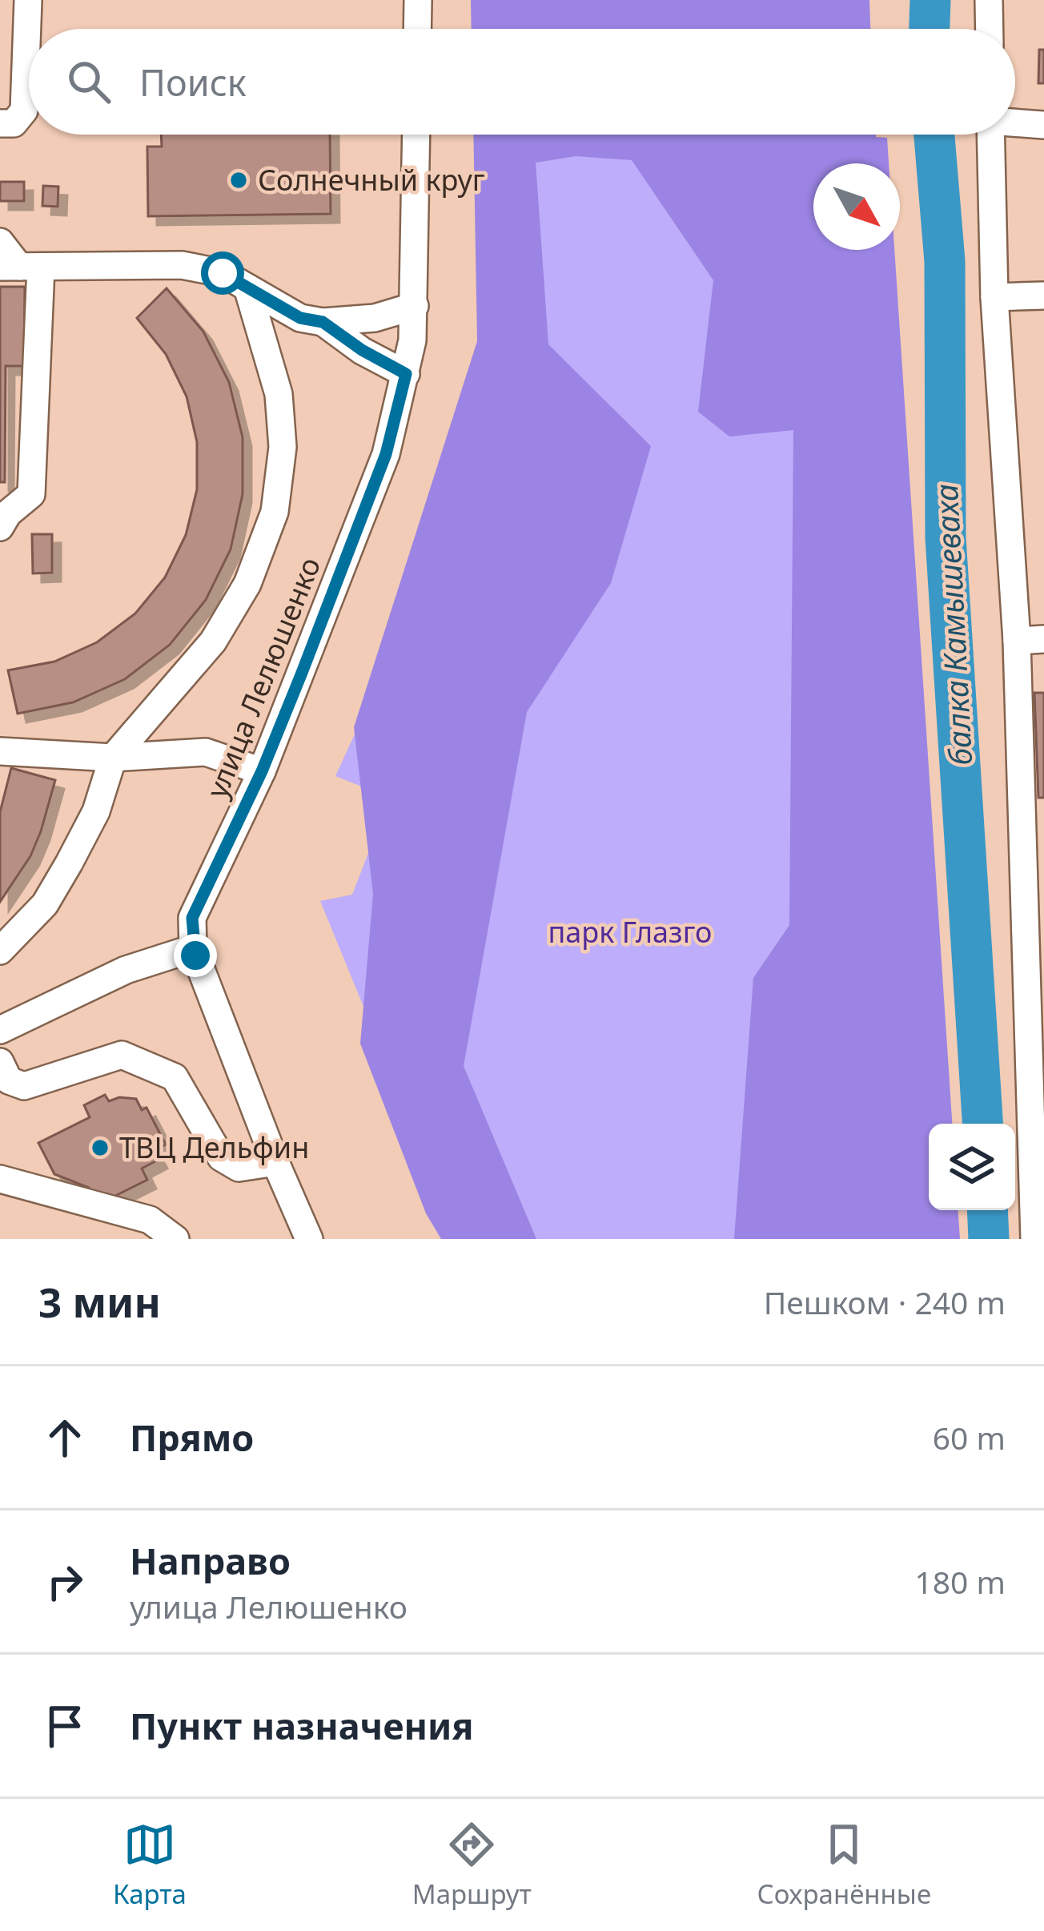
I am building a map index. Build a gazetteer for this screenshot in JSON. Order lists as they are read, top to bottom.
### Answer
{
  "streets": {
    "street": ["улица Лелюшенко"]
  },
  "water": ["балка Камышеваха"],
  "parks": ["парк Глазго"],
  "places": ["Солнечный круг", "ТВЦ Дельфин"],
  "north": "bottom right",
  "page": {
    "search": "Поиск",
    "heading": ["3 мин", "Пешком · 240 m"],
    "list": [
      ["Прямо", "60 m"],
      ["Направо", "улица Лелюшенко", "180 m"],
      "Пункт назначения"
    ],
    "nav": ["Карта", "Маршрут", "Сохранённые"]
  }
}
